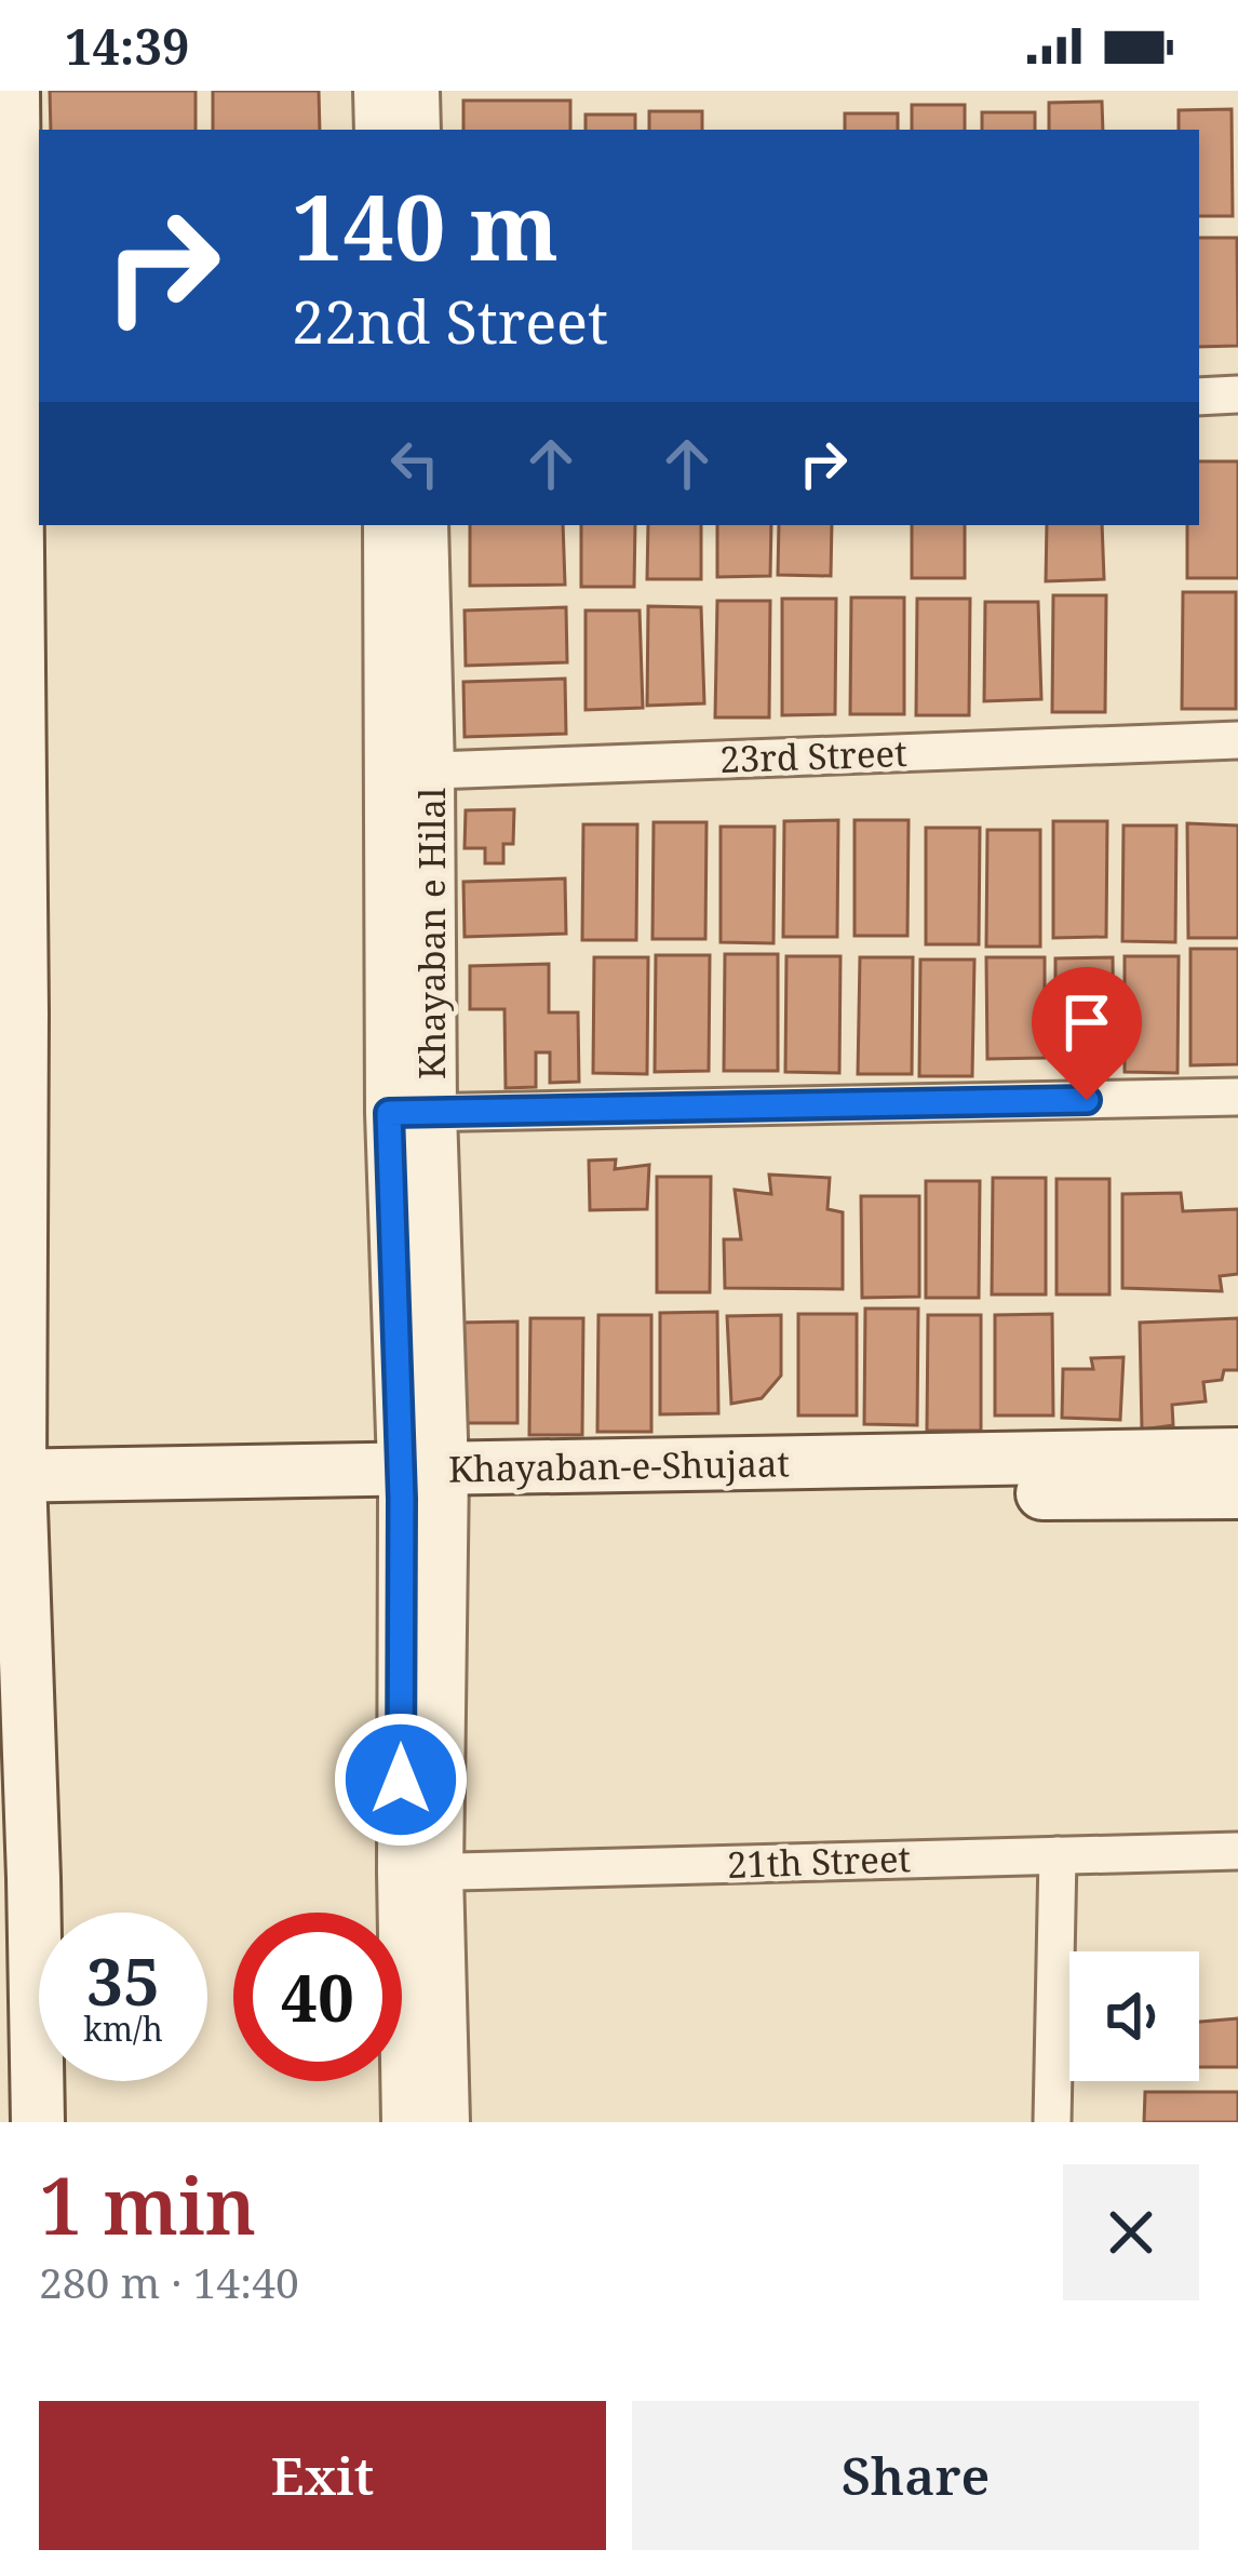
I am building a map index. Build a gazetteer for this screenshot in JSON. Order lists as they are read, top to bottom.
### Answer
{
  "streets": {
    "main road": ["Khayaban-e-Shujaat"],
    "street": ["23rd Street", "Khayaban e Hilal", "21th Street"]
  },
  "crossings": [
    ["23rd Street", "Khayaban e Hilal"],
    ["Khayaban e Hilal", "Khayaban-e-Shujaat"]
  ],
  "page": {
    "status": "14:39",
    "turn": ["140 m", "22nd Street"],
    "speed": "35 km/h",
    "limit": "40",
    "heading": ["1 min", "280 m · 14:40"],
    "buttons": ["Exit", "Share"]
  }
}
